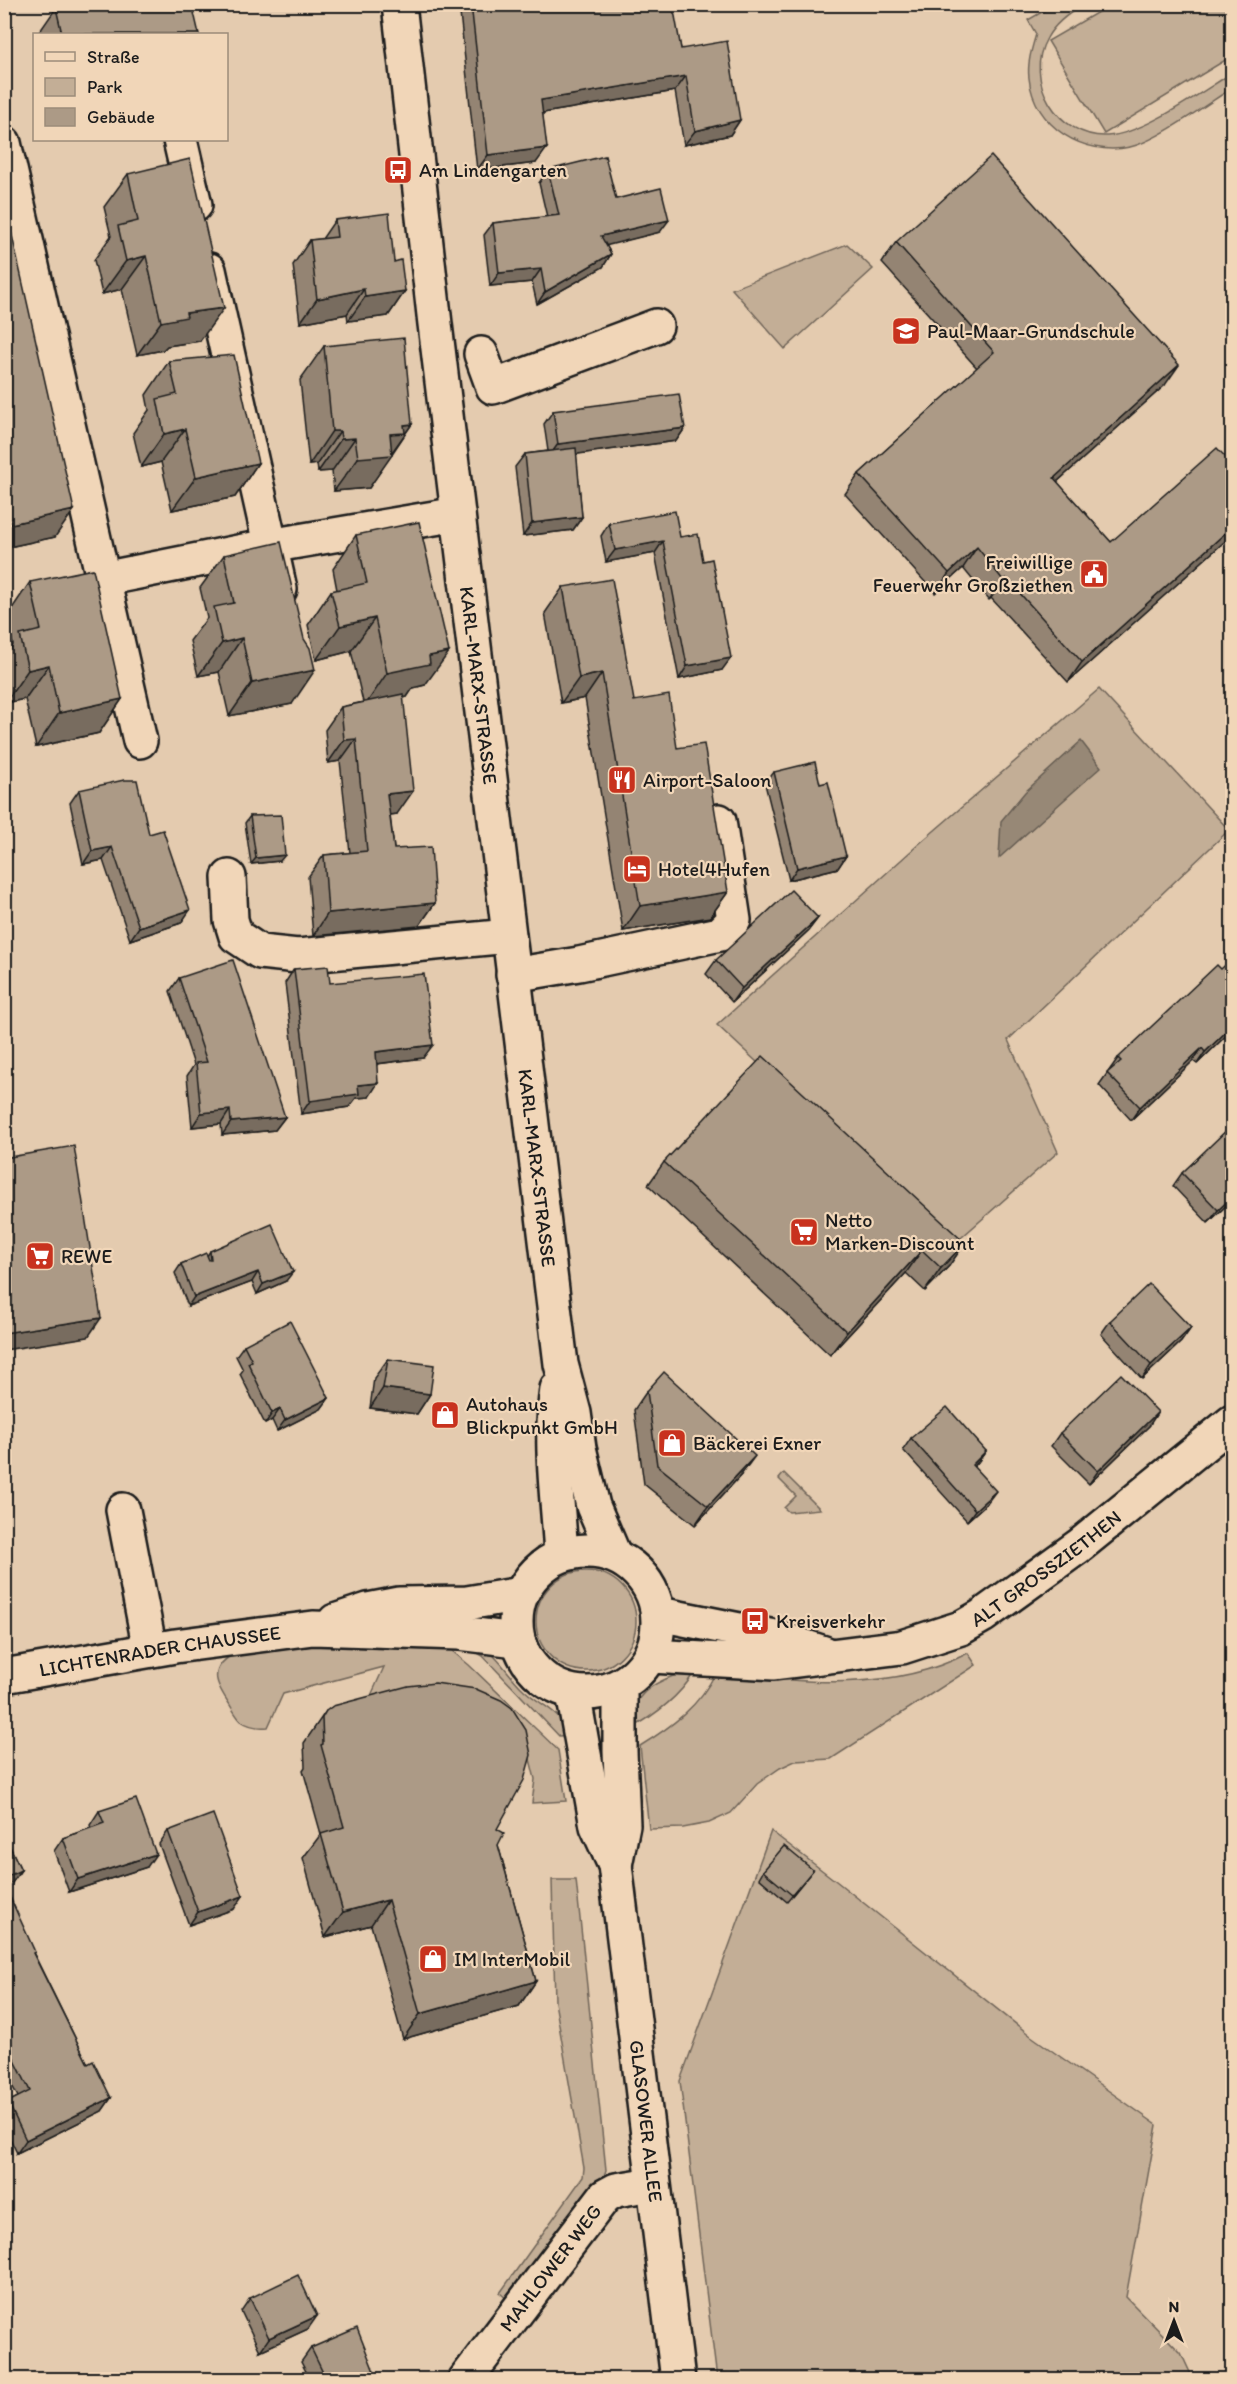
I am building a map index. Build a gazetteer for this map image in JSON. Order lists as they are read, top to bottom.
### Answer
{
  "streets": {
    "main road": [
      "KARL-MARX-STRASSE",
      "ALT GROSSZIETHEN",
      "LICHTENRADER CHAUSSEE",
      "GLASOWER ALLEE",
      "MAHLOWER WEG"
    ]
  },
  "crossings": [
    ["KARL-MARX-STRASSE", "ALT GROSSZIETHEN"],
    ["KARL-MARX-STRASSE", "LICHTENRADER CHAUSSEE"],
    ["KARL-MARX-STRASSE", "GLASOWER ALLEE"],
    ["ALT GROSSZIETHEN", "LICHTENRADER CHAUSSEE"],
    ["ALT GROSSZIETHEN", "GLASOWER ALLEE"],
    ["LICHTENRADER CHAUSSEE", "GLASOWER ALLEE"],
    ["GLASOWER ALLEE", "MAHLOWER WEG"]
  ],
  "places": {
    "bus stop": ["Am Lindengarten", "Kreisverkehr"],
    "school or university": ["Paul-Maar-Grundschule"],
    "public building": ["Freiwillige Feuerwehr Großziethen"],
    "restaurant": ["Airport-Saloon"],
    "hotel": ["Hotel4Hufen"],
    "supermarket": ["Netto Marken-Discount", "REWE"],
    "shop": ["Autohaus Blickpunkt GmbH", "Bäckerei Exner", "IM InterMobil"]
  },
  "legend": ["Straße", "Park", "Gebäude"],
  "north": "top"
}
